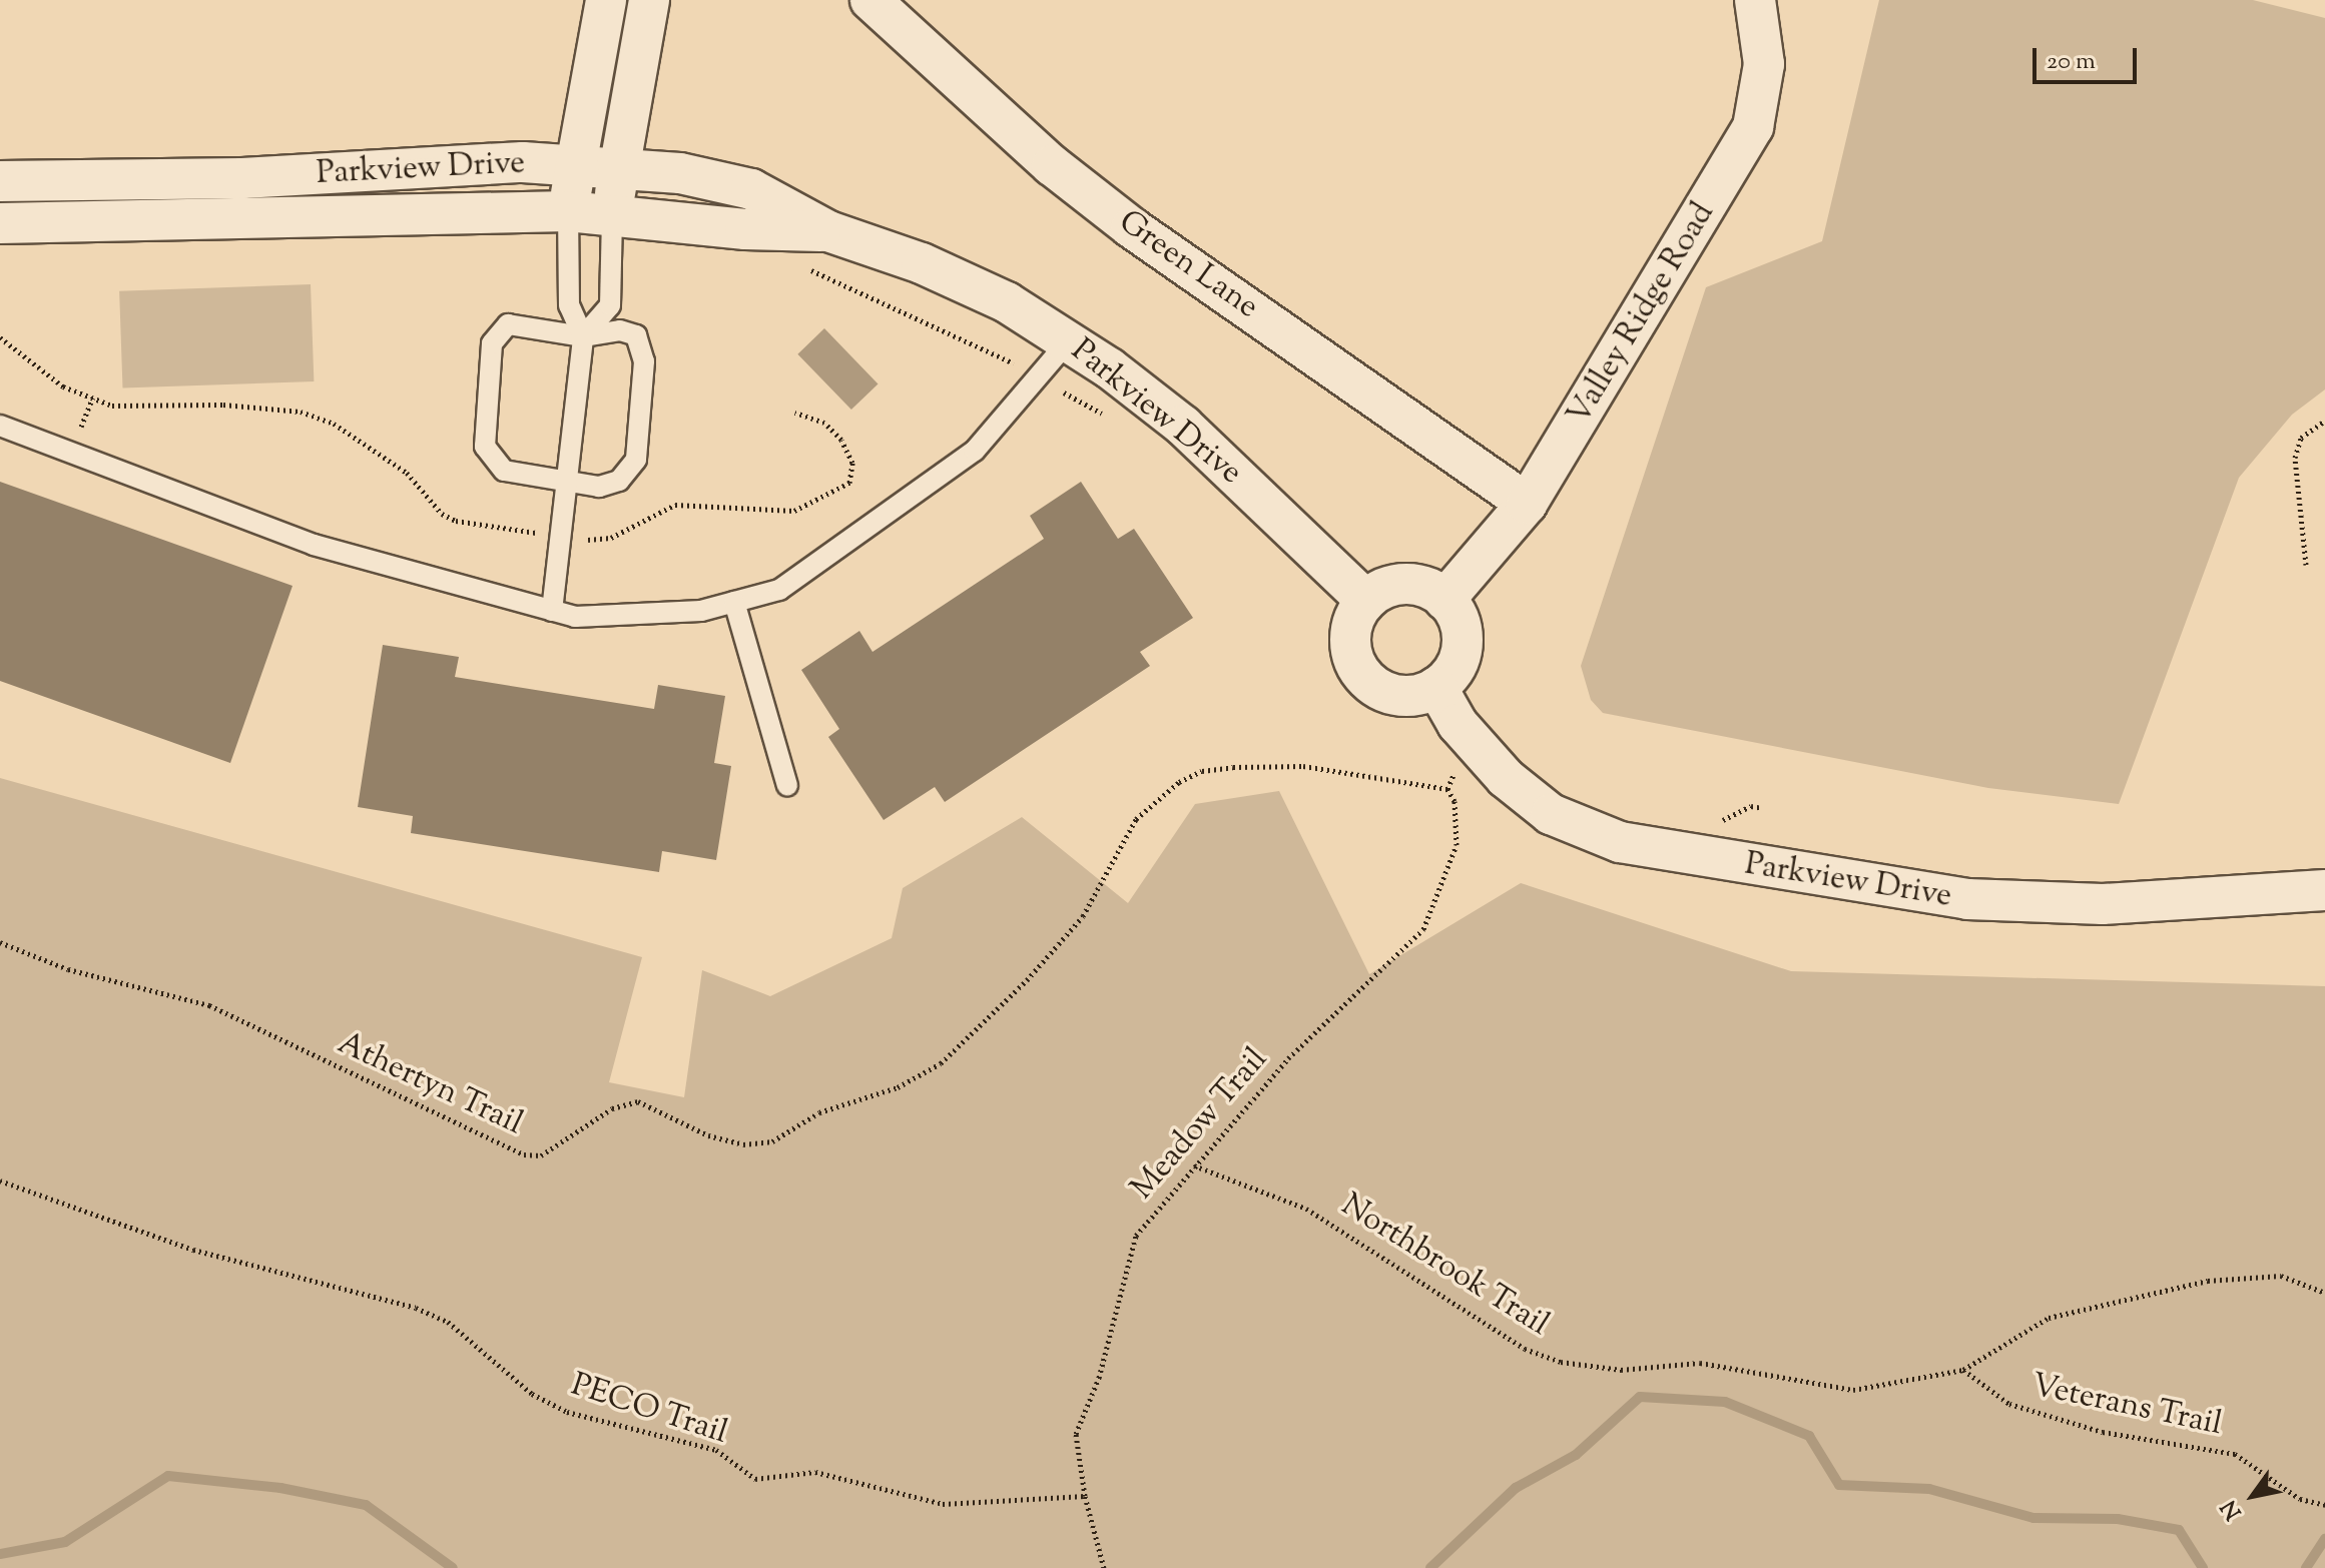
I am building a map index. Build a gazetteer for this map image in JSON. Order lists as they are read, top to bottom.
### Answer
{
  "streets": {
    "street": ["Parkview Drive", "Green Lane", "Valley Ridge Road"],
    "path": [
      "Athertyn Trail",
      "Meadow Trail",
      "Northbrook Trail",
      "Veterans Trail",
      "PECO Trail"
    ]
  },
  "crossings": [
    ["Parkview Drive", "Valley Ridge Road"],
    ["Green Lane", "Valley Ridge Road"],
    ["Athertyn Trail", "Meadow Trail"],
    ["Meadow Trail", "Northbrook Trail"],
    ["Meadow Trail", "PECO Trail"],
    ["Northbrook Trail", "Veterans Trail"]
  ],
  "scale_bar": "20 m",
  "north": "bottom left"
}
